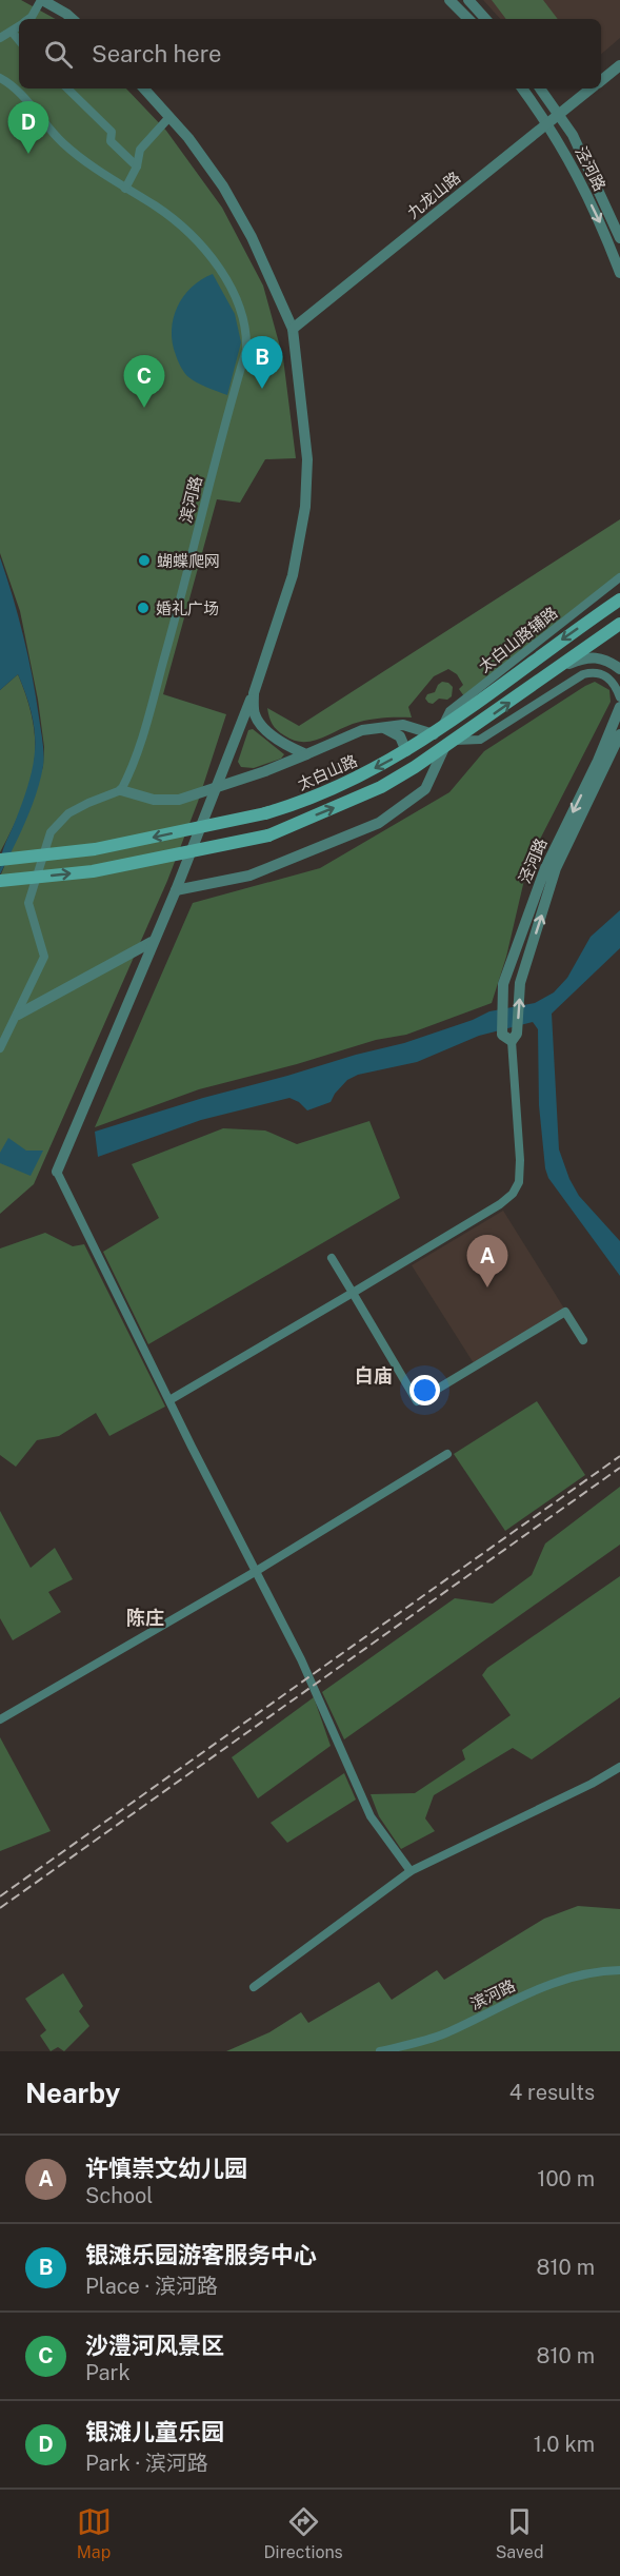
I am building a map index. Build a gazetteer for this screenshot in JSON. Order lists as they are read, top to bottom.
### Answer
{
  "streets": {
    "main road": ["太白山路"],
    "street": [
      "泾河路",
      "九龙山路",
      "滨河路",
      "太白山路辅路"
    ]
  },
  "crossings": [
    ["泾河路", "九龙山路"],
    ["太白山路辅路", "太白山路"]
  ],
  "districts": ["白庙", "陈庄"],
  "places": ["蝴蝶爬网", "婚礼广场"],
  "page": {
    "search": "Search here",
    "pins": [
      "D",
      "B",
      "C",
      "A"
    ],
    "heading": ["Nearby", "4 results"],
    "list": [
      {
        "mark": "A",
        "name": "许慎崇文幼儿园",
        "note": "School",
        "value": "100 m"
      },
      {
        "mark": "B",
        "name": "银滩乐园游客服务中心",
        "note": "Place · 滨河路",
        "value": "810 m"
      },
      {
        "mark": "C",
        "name": "沙澧河风景区",
        "note": "Park",
        "value": "810 m"
      },
      {
        "mark": "D",
        "name": "银滩儿童乐园",
        "note": "Park · 滨河路",
        "value": "1.0 km"
      }
    ],
    "nav": ["Map", "Directions", "Saved"]
  }
}
